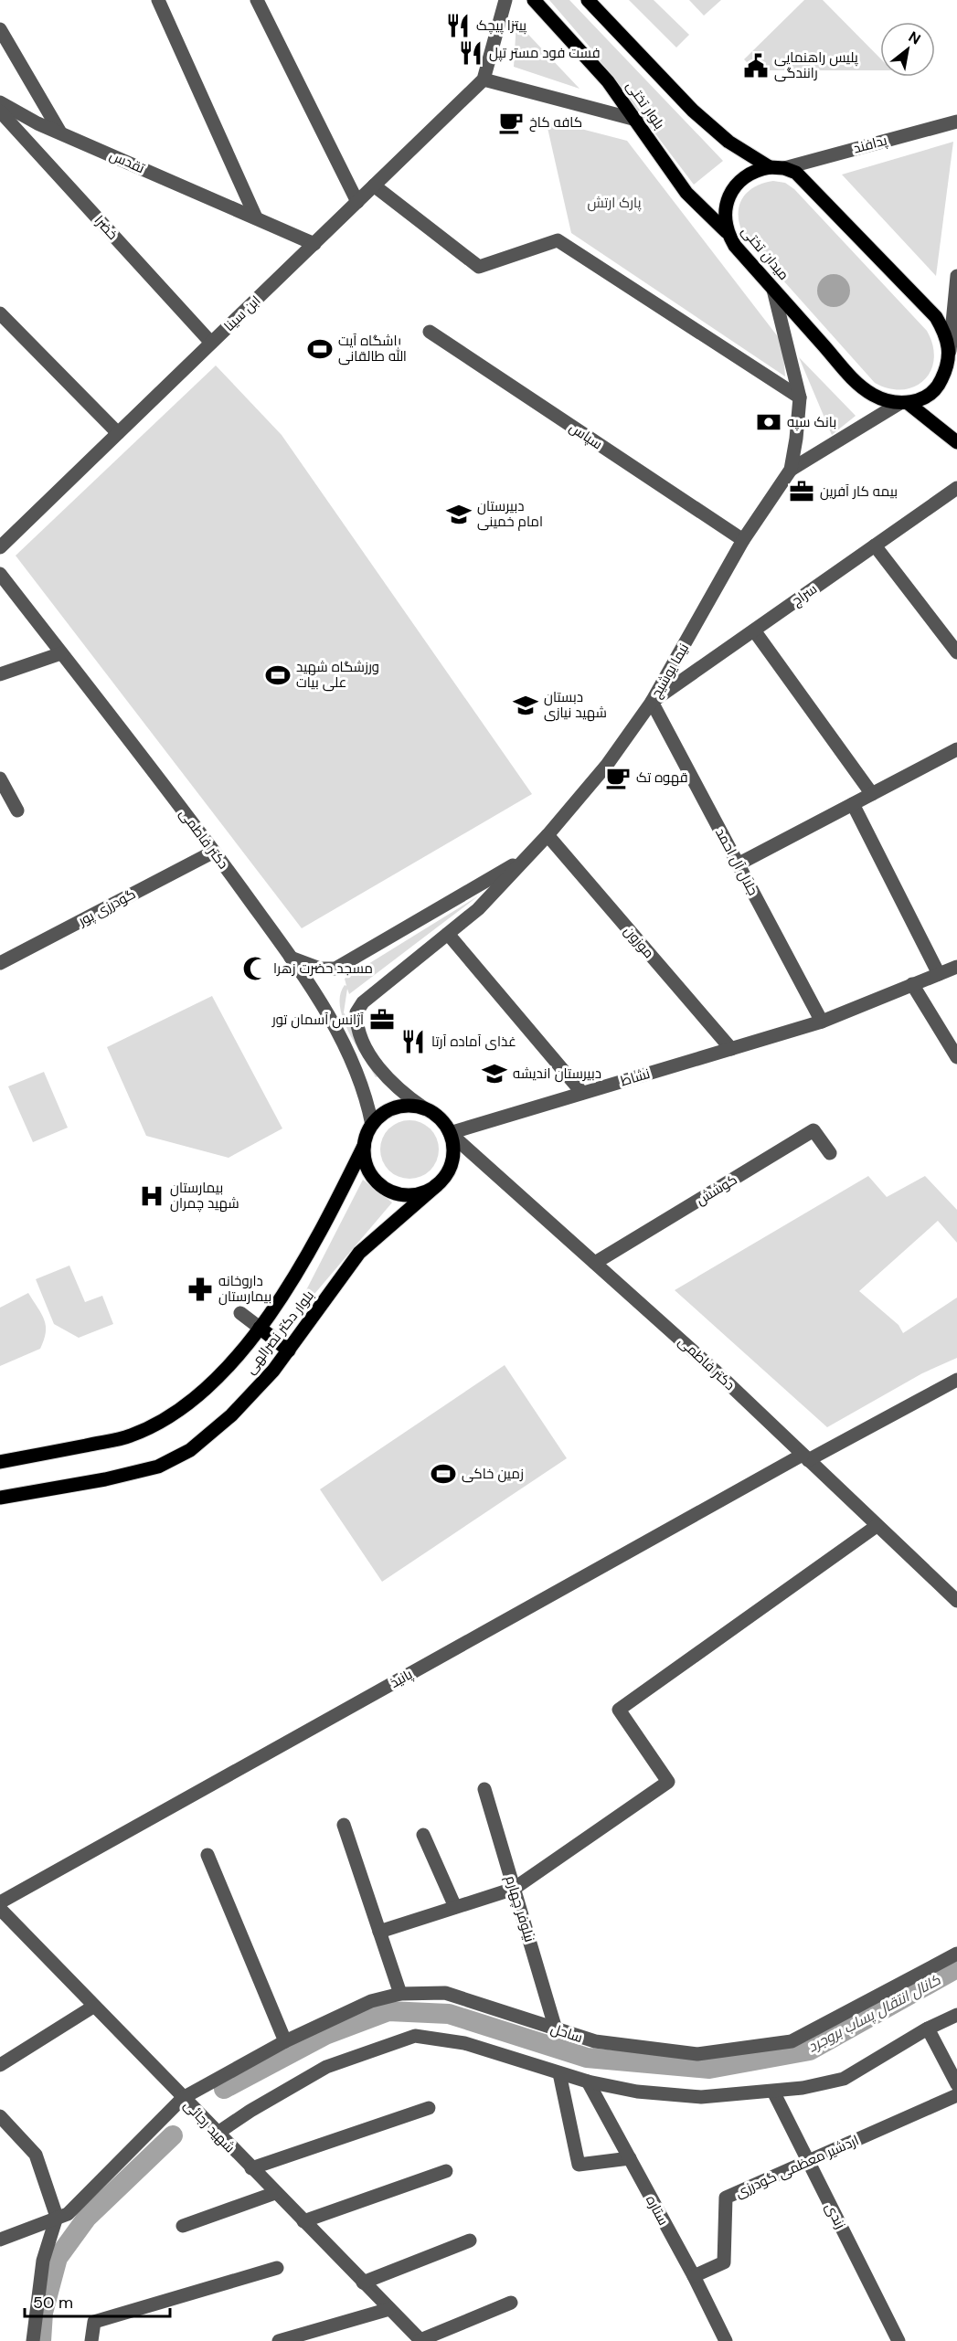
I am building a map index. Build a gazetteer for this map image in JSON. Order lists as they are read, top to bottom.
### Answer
{
  "streets": {
    "main road": ["بلوار تختی", "میدان تختی", "بلوار دکتر نصرالهی"],
    "street": [
      "پدافند",
      "تقدس",
      "خضرا",
      "ابن سینا",
      "سپاس",
      "سراج",
      "نیما یوشیج",
      "دکتر فاطمی",
      "جلال آل احمد",
      "گودرزی پور",
      "موزون",
      "نشاط",
      "کوشش",
      "پانیذ",
      "نیلوفر چهارم",
      "ساحل",
      "شهید رجائی",
      "اردشیر معظمی گودرزی",
      "ستاره",
      "زندی"
    ]
  },
  "crossings": [
    ["بلوار تختی", "میدان تختی"],
    ["پدافند", "میدان تختی"],
    ["تقدس", "ابن سینا"],
    ["خضرا", "ابن سینا"],
    ["میدان تختی", "نیما یوشیج"],
    ["سپاس", "نیما یوشیج"],
    ["سراج", "نیما یوشیج"],
    ["سراج", "جلال آل احمد"],
    ["نیما یوشیج", "دکتر فاطمی"],
    ["نیما یوشیج", "جلال آل احمد"],
    ["نیما یوشیج", "موزون"],
    ["نیما یوشیج", "نشاط"],
    ["نیما یوشیج", "بلوار دکتر نصرالهی"],
    ["دکتر فاطمی", "گودرزی پور"],
    ["دکتر فاطمی", "نشاط"],
    ["دکتر فاطمی", "کوشش"],
    ["دکتر فاطمی", "بلوار دکتر نصرالهی"],
    ["دکتر فاطمی", "پانیذ"],
    ["جلال آل احمد", "نشاط"],
    ["موزون", "نشاط"],
    ["نشاط", "بلوار دکتر نصرالهی"],
    ["نیلوفر چهارم", "ساحل"],
    ["ساحل", "شهید رجائی"],
    ["اردشیر معظمی گودرزی", "ستاره"],
    ["اردشیر معظمی گودرزی", "زندی"]
  ],
  "water": ["کانال انتقال پساب بروجرد"],
  "parks": ["پارک ارتش"],
  "places": {
    "restaurant": ["پیتزا پیچک", "فست فود مستر تپل", "غذای آماده آرتا"],
    "public building": ["پلیس راهنمایی رانندگی"],
    "cafe": ["کافه کاخ", "قهوه تک"],
    "sports": ["باشگاه آیت الله طالقانی", "ورزشگاه شهید علی بیات", "زمین خاکی"],
    "bank": ["بانک سپه"],
    "office": ["بیمه کار آفرین", "آژانس آسمان تور"],
    "school or university": ["دبیرستان امام خمینی", "دبستان شهید نیازی", "دبیرستان اندیشه"],
    "mosque": ["مسجد حضرت زهرا"],
    "hospital": ["بیمارستان شهید چمران"],
    "pharmacy": ["داروخانه بیمارستان"]
  },
  "scale_bar": "50 m",
  "north": "top right"
}
